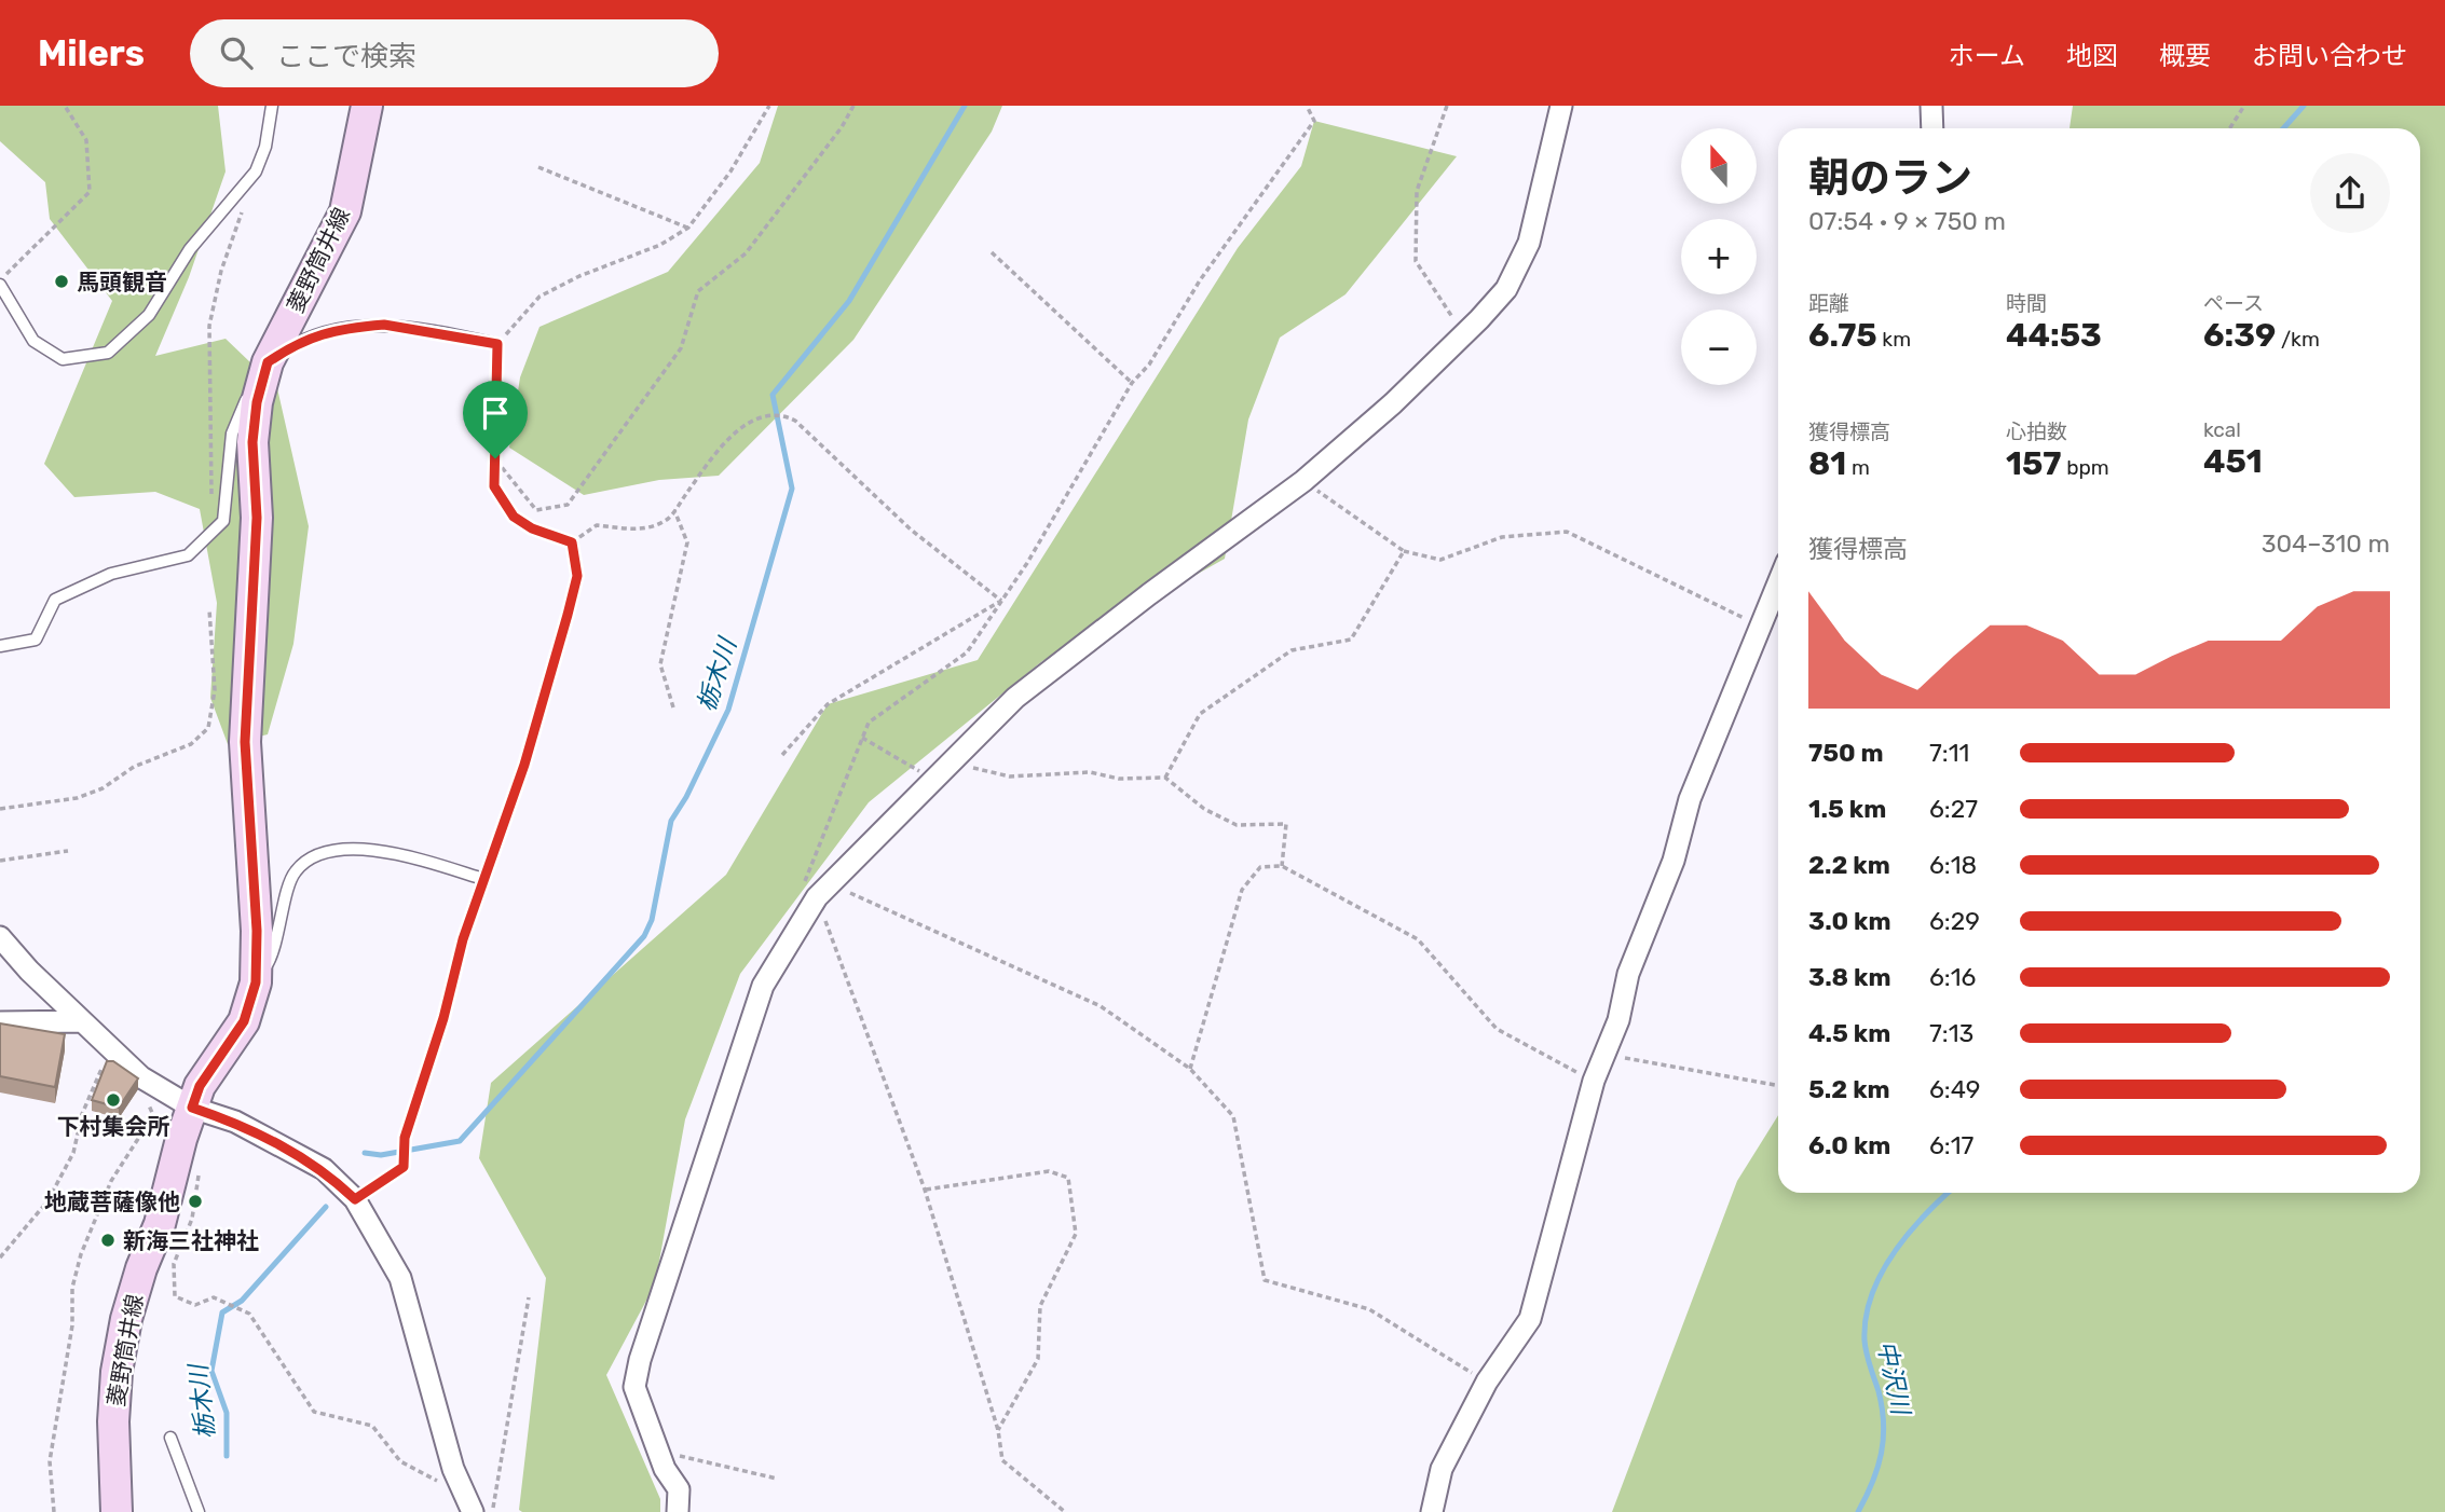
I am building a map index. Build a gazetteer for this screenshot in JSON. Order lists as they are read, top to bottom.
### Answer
{
  "streets": {
    "main road": ["菱野筒井線"]
  },
  "water": ["栃木川", "中沢川"],
  "places": [
    "馬頭観音",
    "下村集会所",
    "地蔵菩薩像他",
    "新海三社神社"
  ],
  "north": "top",
  "page": {
    "header": "Milers",
    "search": "ここで検索",
    "nav": [
      "ホーム",
      "地図",
      "概要",
      "お問い合わせ"
    ],
    "map_buttons": ["+", "−"],
    "heading": ["朝のラン", "07:54 · 9 × 750 m"],
    "stats": [
      ["距離", "6.75 km"],
      ["時間", "44:53"],
      ["ペース", "6:39 /km"],
      ["獲得標高", "81 m"],
      ["心拍数", "157 bpm"],
      ["kcal", "451"]
    ],
    "chart": ["獲得標高", "304–310 m"],
    "list": [
      {
        "name": "750 m",
        "note": "7:11"
      },
      {
        "name": "1.5 km",
        "note": "6:27"
      },
      {
        "name": "2.2 km",
        "note": "6:18"
      },
      {
        "name": "3.0 km",
        "note": "6:29"
      },
      {
        "name": "3.8 km",
        "note": "6:16"
      },
      {
        "name": "4.5 km",
        "note": "7:13"
      },
      {
        "name": "5.2 km",
        "note": "6:49"
      },
      {
        "name": "6.0 km",
        "note": "6:17"
      }
    ]
  }
}
